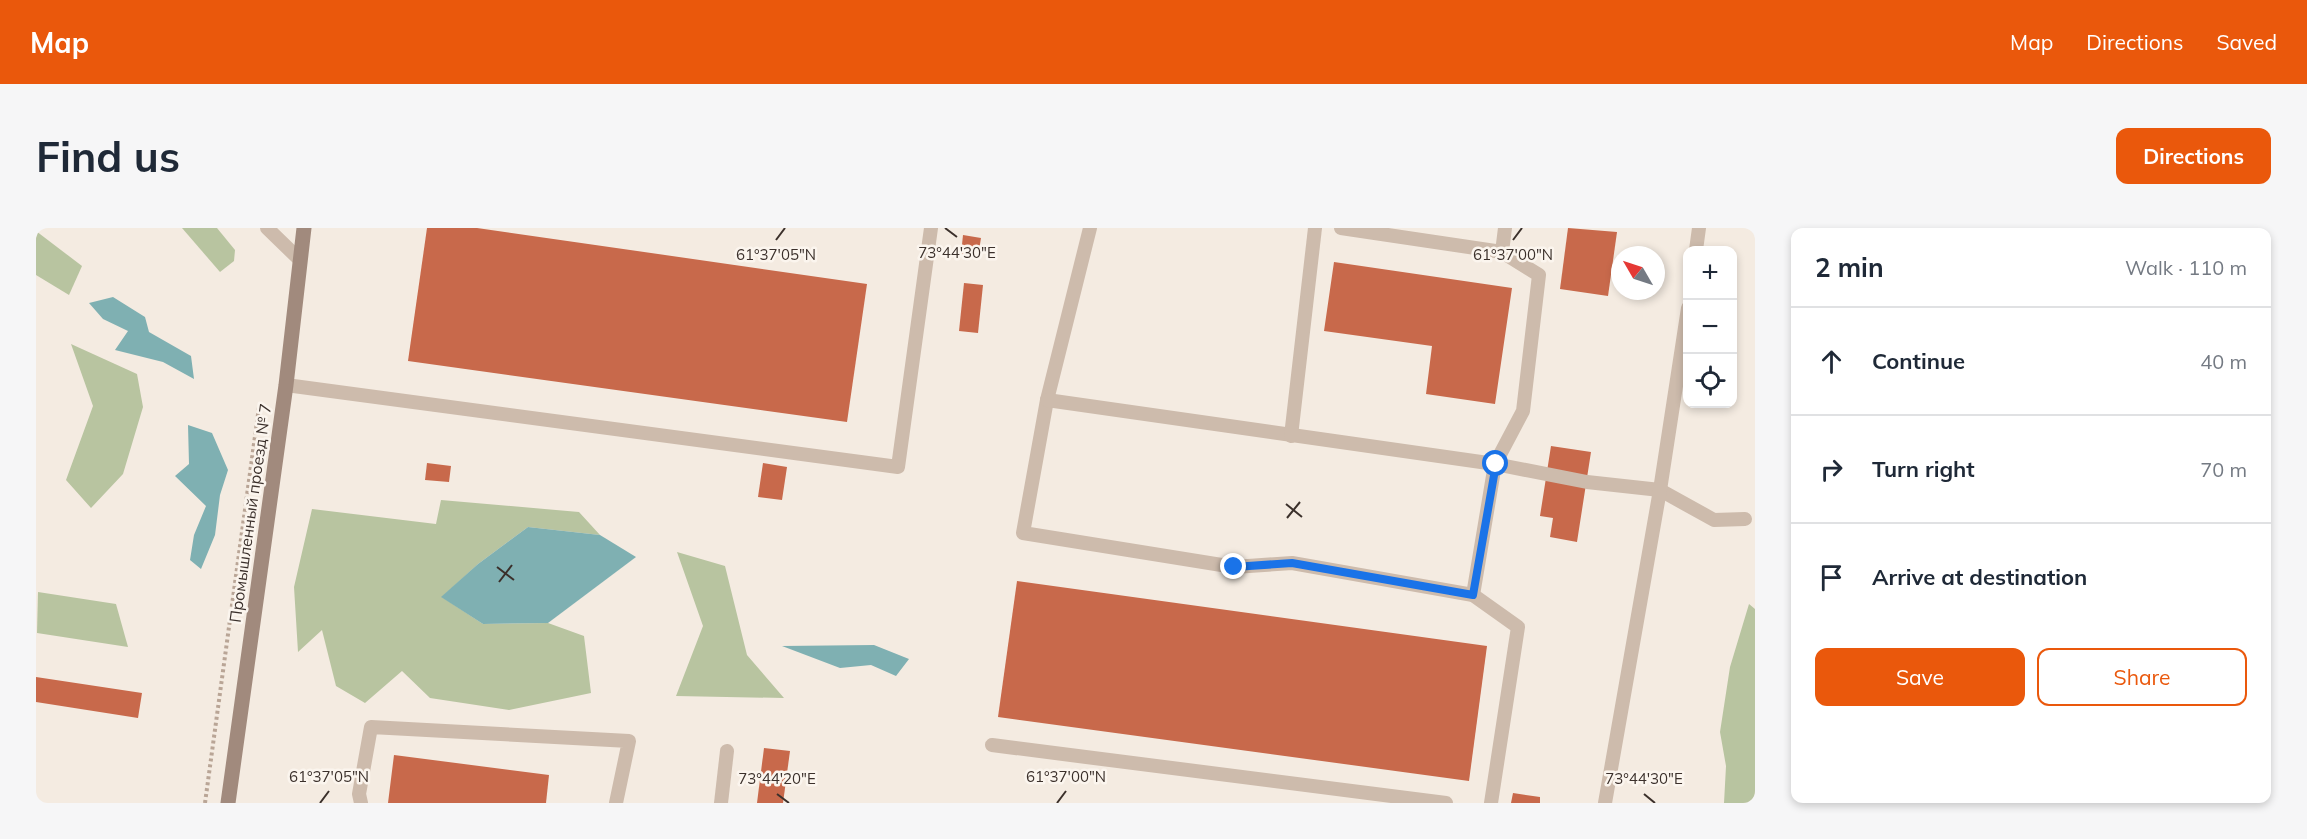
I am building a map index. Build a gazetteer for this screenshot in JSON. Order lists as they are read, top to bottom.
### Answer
{
  "streets": {
    "street": ["Промышленный проезд № 7"]
  },
  "north": "top left",
  "page": {
    "header": "Map",
    "nav": ["Map", "Directions", "Saved"],
    "buttons": [
      "Directions",
      ["Save", "Share"]
    ],
    "title": "Find us",
    "heading": ["2 min", "Walk · 110 m"],
    "map_buttons": ["+", "−"],
    "list": [
      ["Continue", "40 m"],
      ["Turn right", "70 m"],
      "Arrive at destination"
    ]
  },
  "coordinates": [
    "73°44'30\"E",
    "61°37'05\"N",
    "61°37'00\"N",
    "73°44'20\"E"
  ]
}
